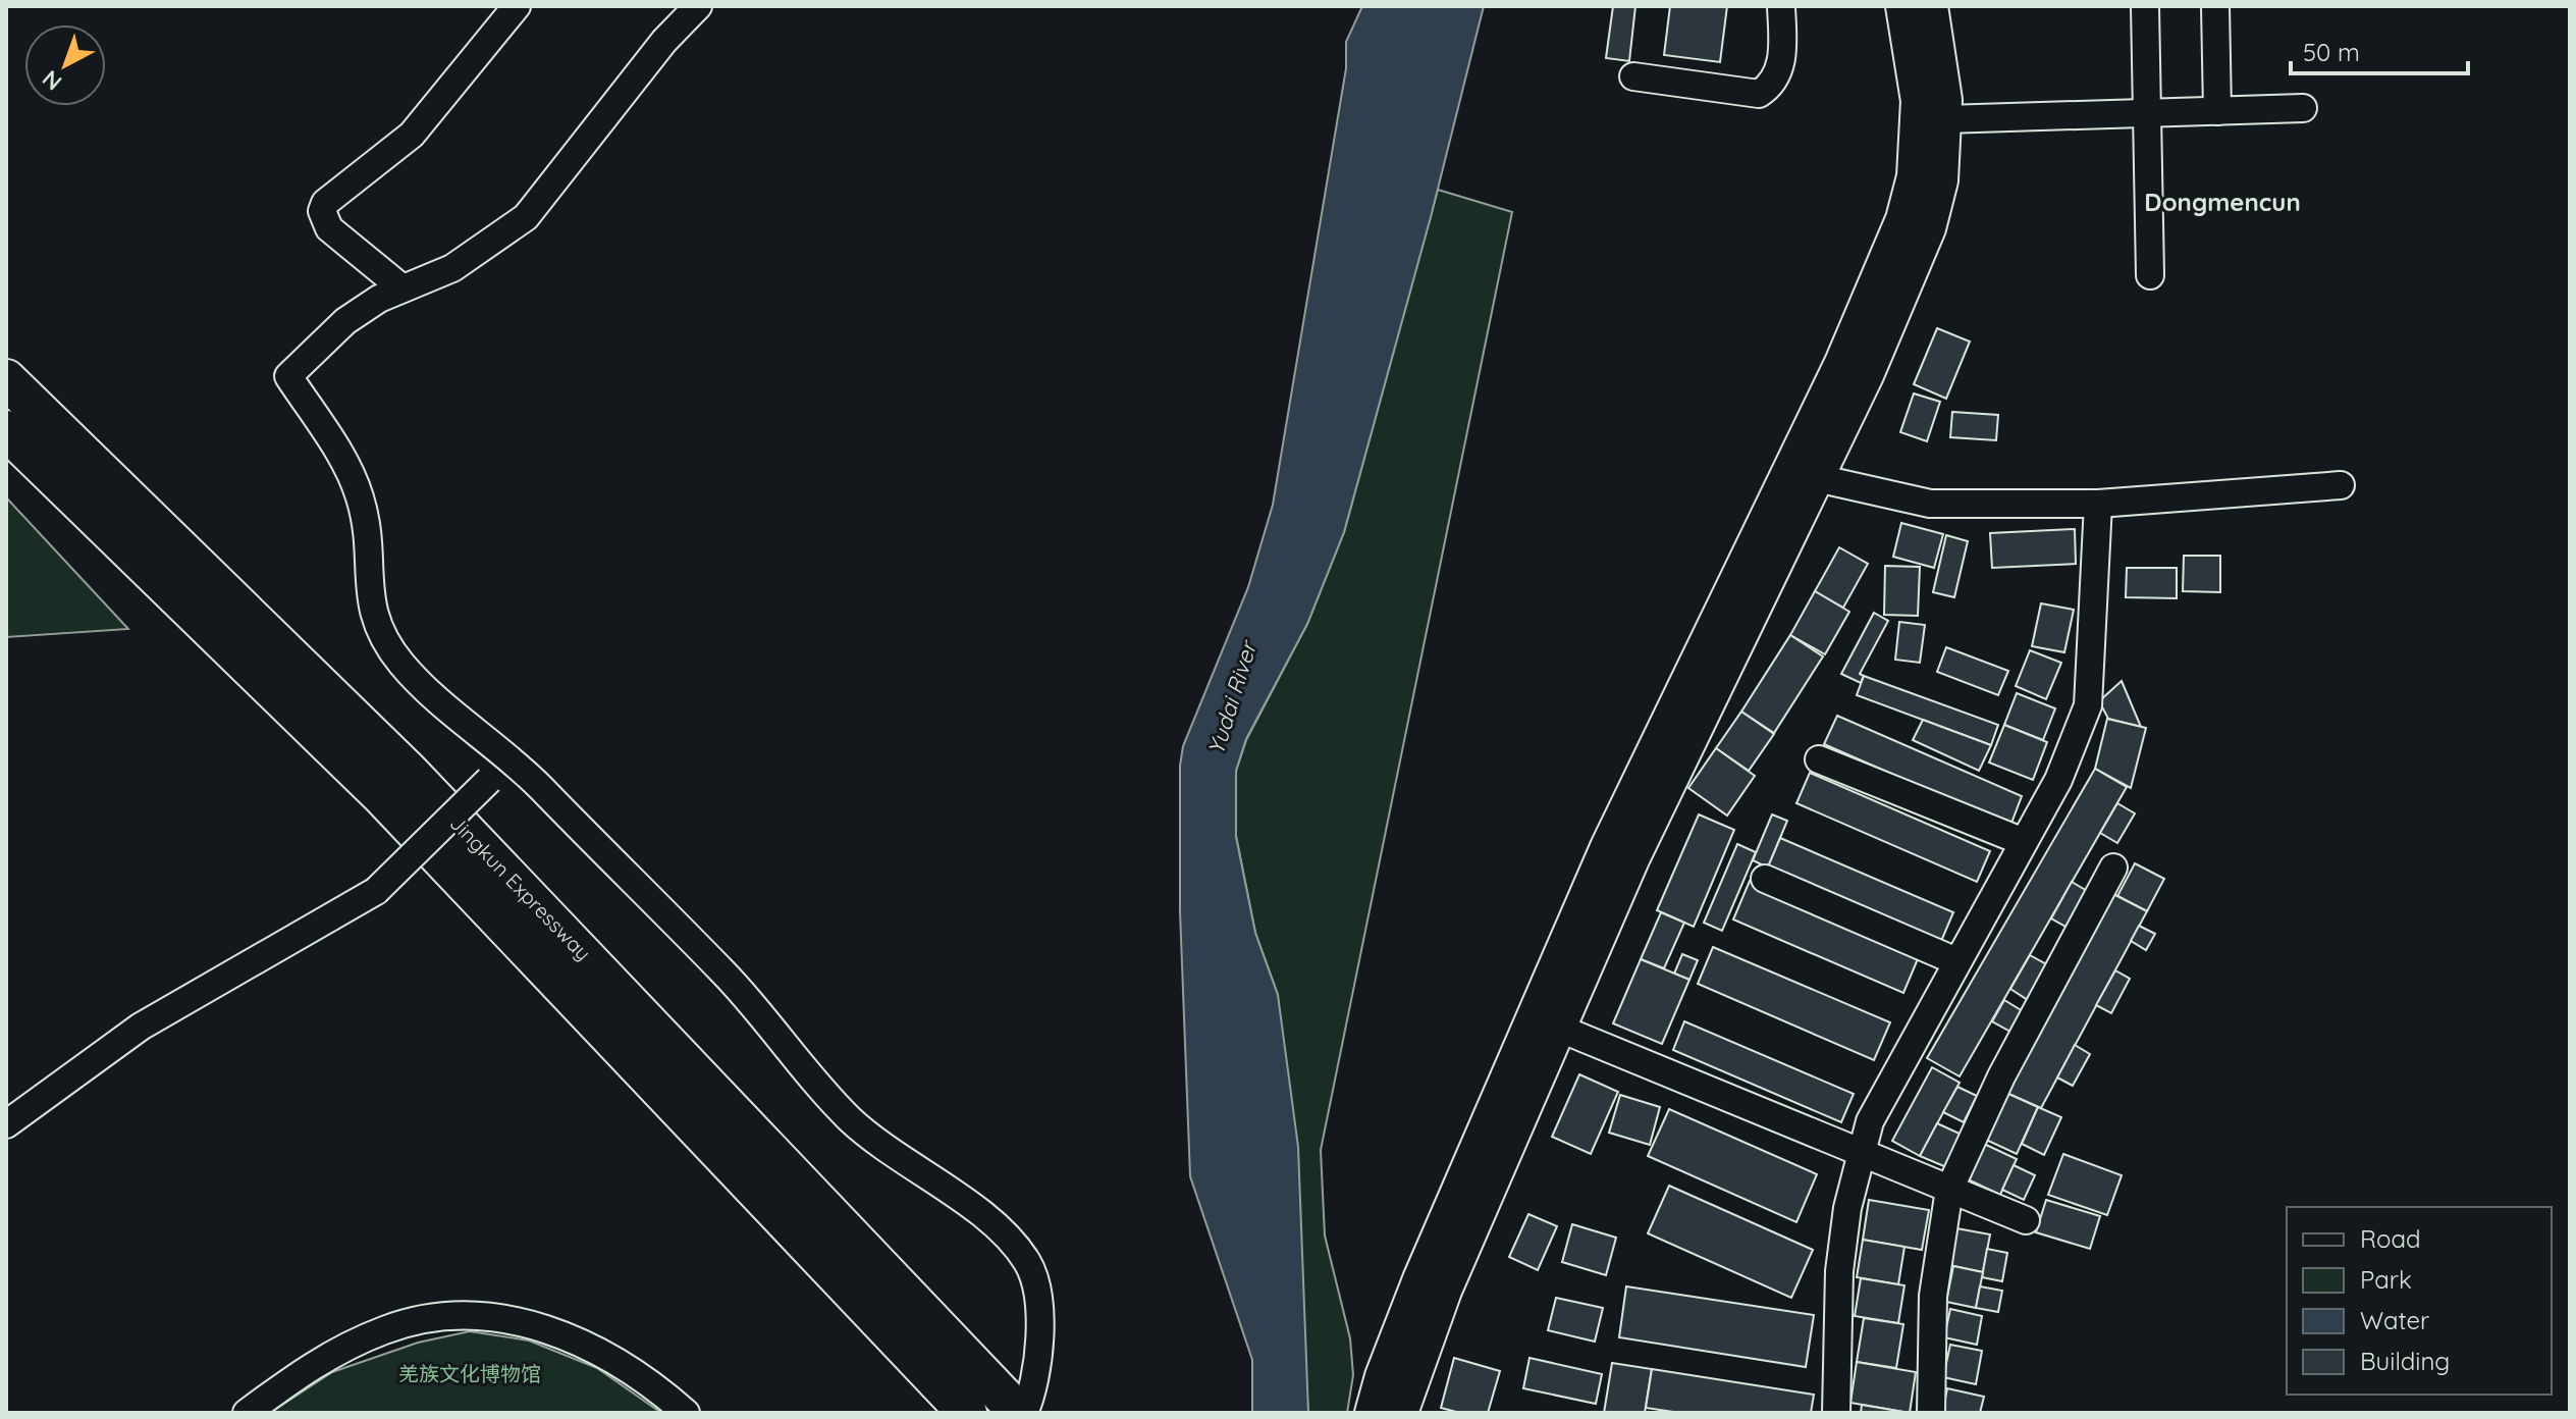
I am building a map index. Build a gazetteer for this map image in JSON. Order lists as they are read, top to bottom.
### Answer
{
  "streets": {
    "highway": ["Jingkun Expressway"]
  },
  "districts": ["Dongmencun"],
  "water": ["Yudai River"],
  "parks": ["羌族文化博物馆"],
  "legend": [
    "Road",
    "Park",
    "Water",
    "Building"
  ],
  "scale_bar": "50 m",
  "north": "bottom left"
}
